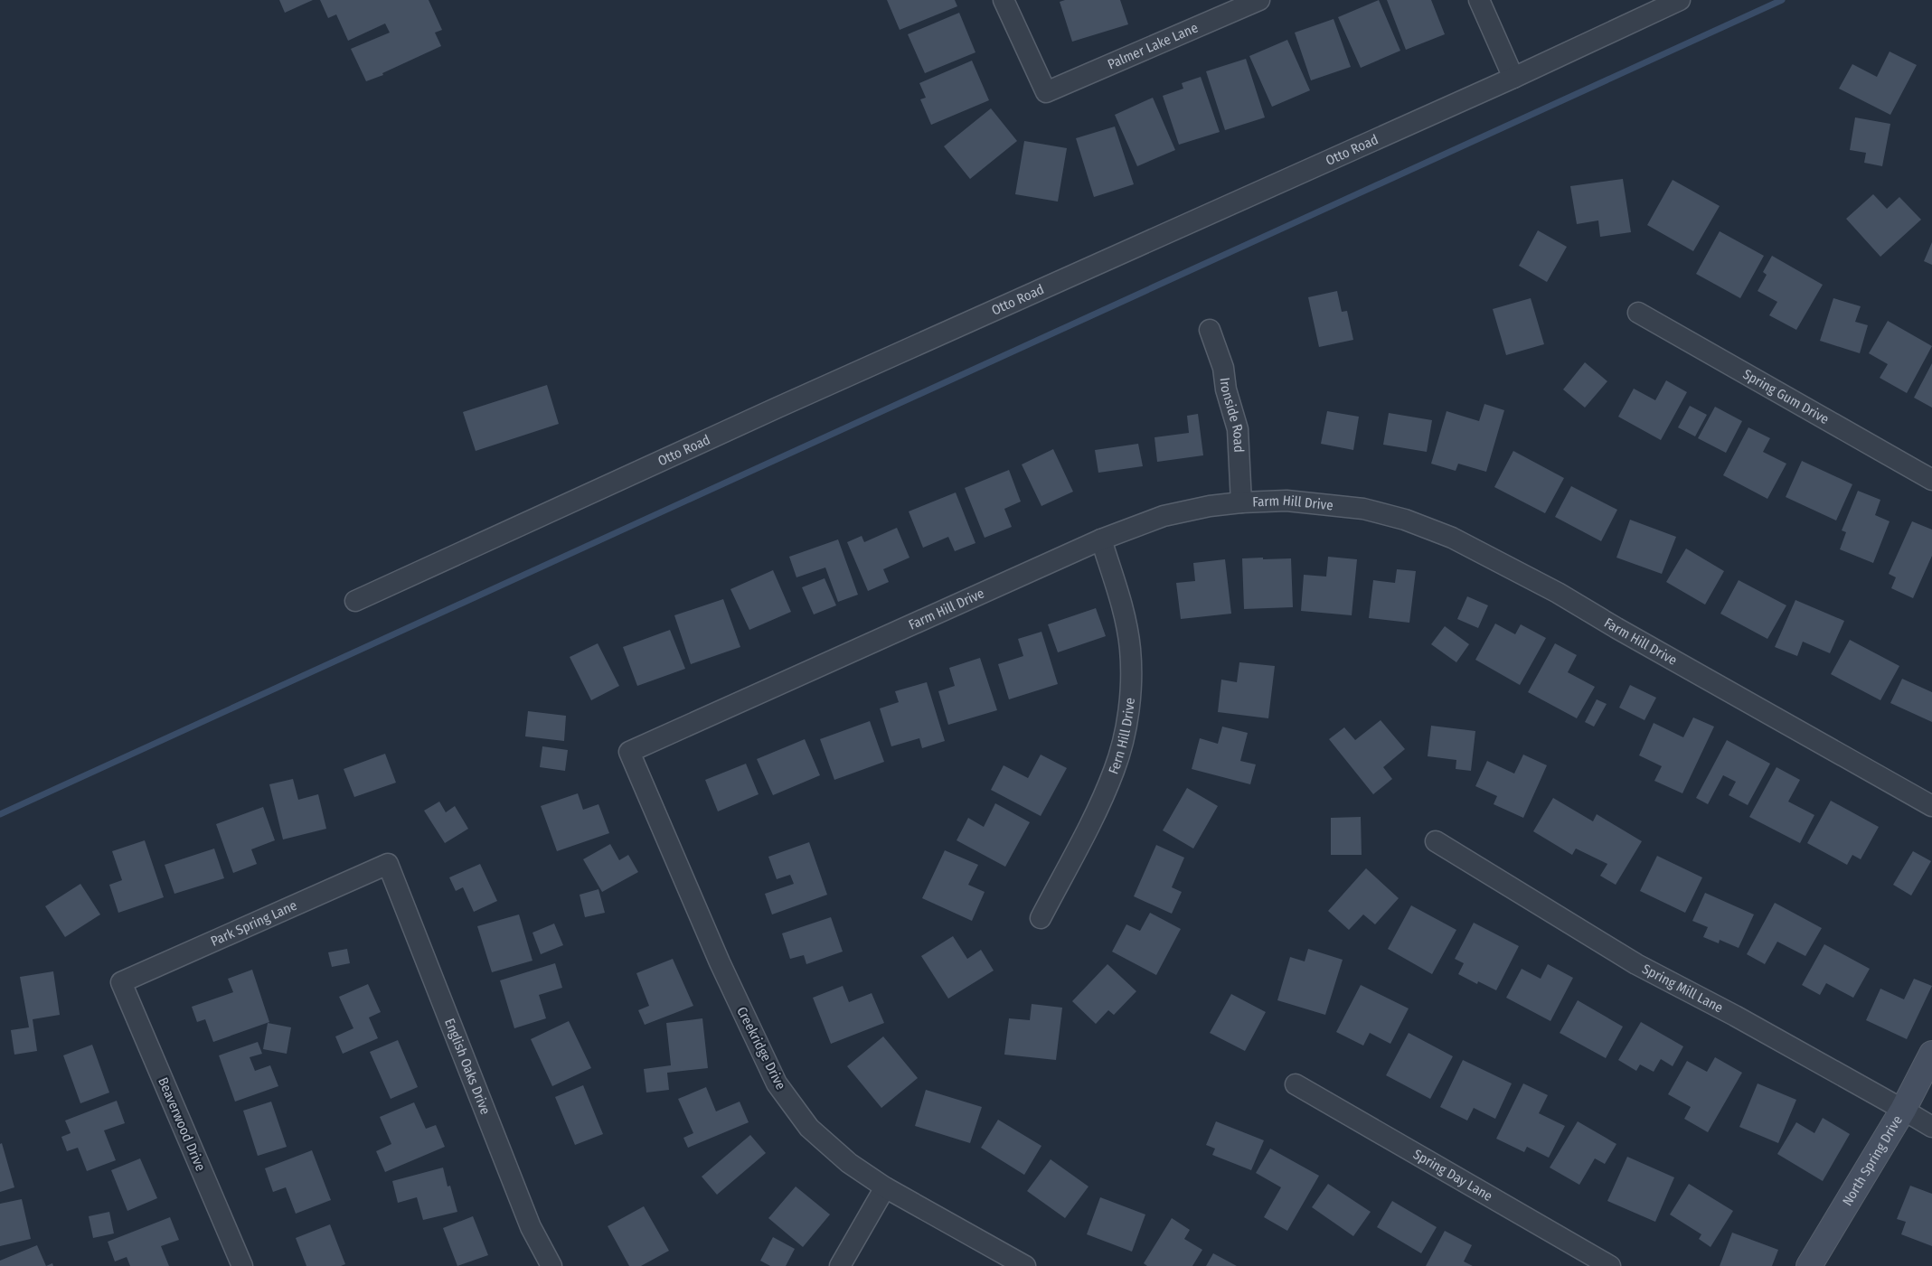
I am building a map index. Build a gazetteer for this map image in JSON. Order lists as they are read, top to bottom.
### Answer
{
  "streets": {
    "street": [
      "Palmer Lake Lane",
      "Otto Road",
      "Spring Gum Drive",
      "Ironside Road",
      "Farm Hill Drive",
      "Fern Hill Drive",
      "Park Spring Lane",
      "Spring Mill Lane",
      "Creekridge Drive",
      "English Oaks Drive",
      "Beaverwood Drive",
      "North Spring Drive",
      "Spring Day Lane"
    ]
  },
  "crossings": [
    ["Ironside Road", "Farm Hill Drive"],
    ["Farm Hill Drive", "Fern Hill Drive"],
    ["Farm Hill Drive", "Creekridge Drive"],
    ["Park Spring Lane", "English Oaks Drive"],
    ["Park Spring Lane", "Beaverwood Drive"],
    ["Spring Mill Lane", "North Spring Drive"]
  ]
}
